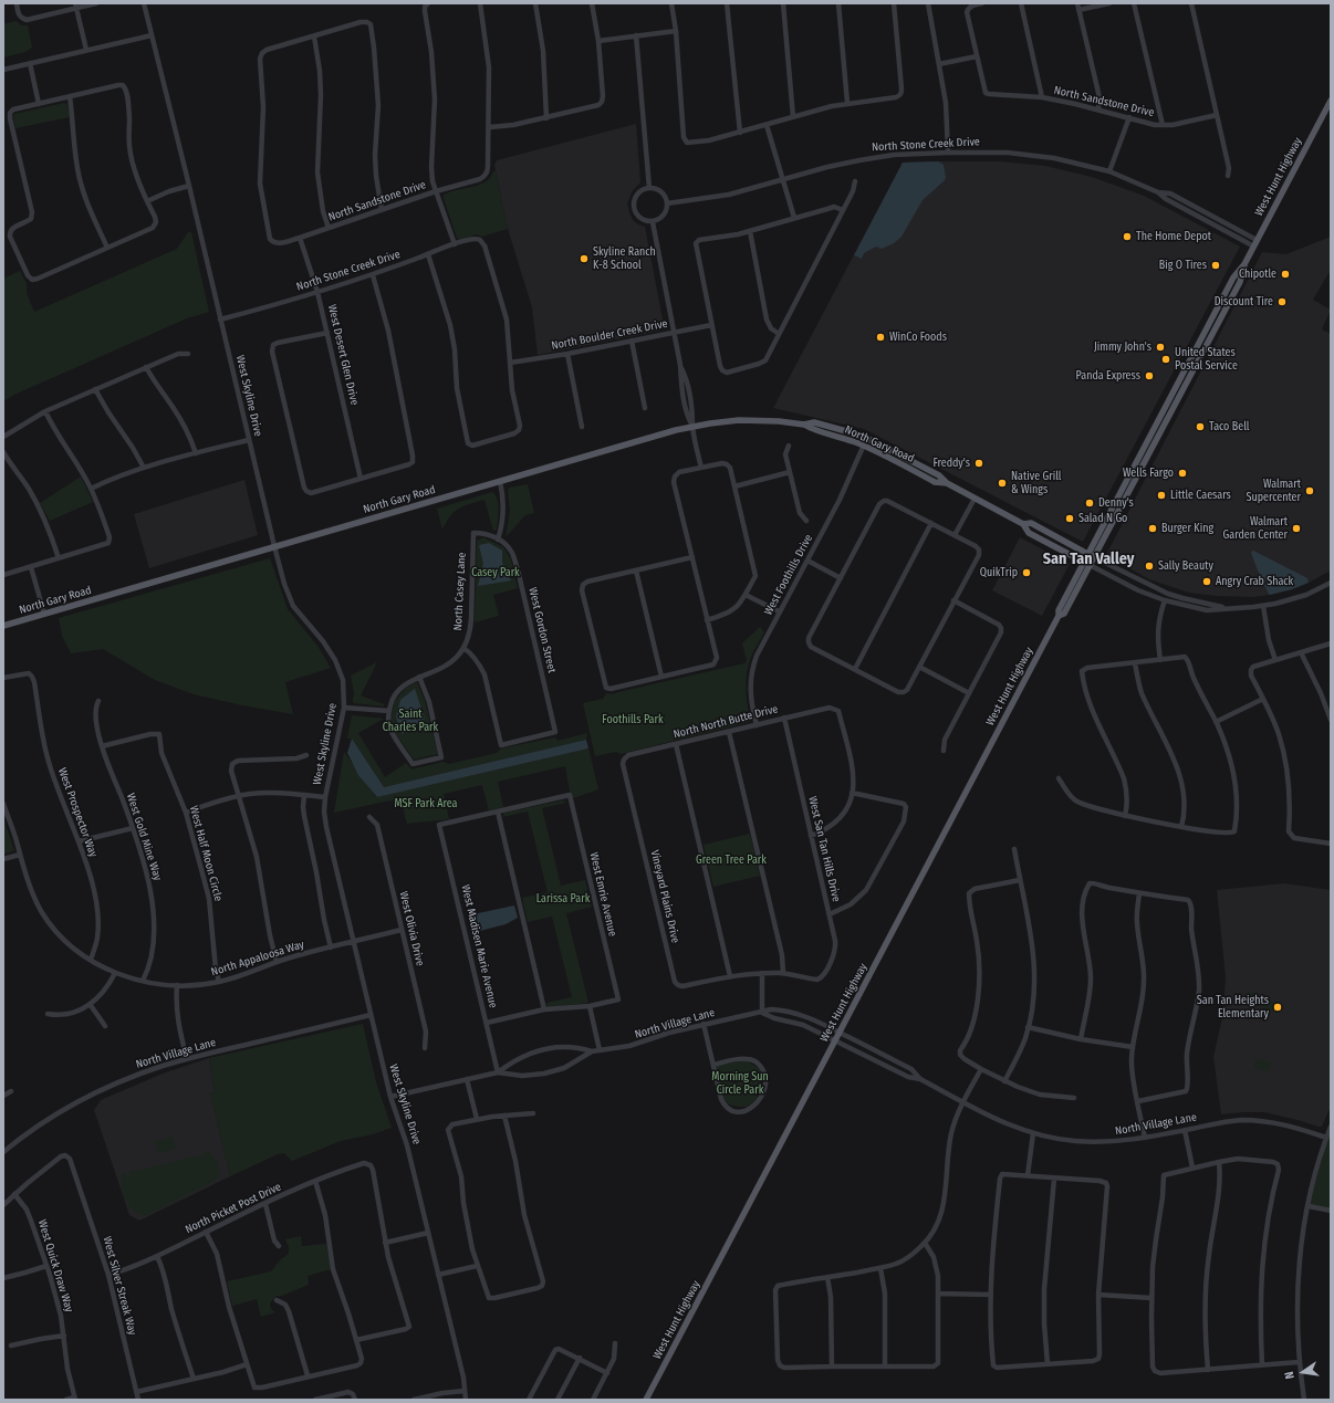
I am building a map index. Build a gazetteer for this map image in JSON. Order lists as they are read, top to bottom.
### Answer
{
  "streets": {
    "main road": ["West Hunt Highway", "North Gary Road"],
    "street": [
      "North Sandstone Drive",
      "North Stone Creek Drive",
      "North Boulder Creek Drive",
      "West Desert Glen Drive",
      "West Skyline Drive",
      "West Foothills Drive",
      "North Casey Lane",
      "West Gordon Street",
      "North North Butte Drive",
      "West Prospector Way",
      "West Gold Mine Way",
      "West San Tan Hills Drive",
      "West Half Moon Circle",
      "West Emrie Avenue",
      "Vineyard Plains Drive",
      "West Olivia Drive",
      "West Madisen Marie Avenue",
      "North Appaloosa Way",
      "North Village Lane",
      "North Picket Post Drive",
      "West Quick Draw Way",
      "West Silver Streak Way"
    ]
  },
  "crossings": [
    ["North Sandstone Drive", "West Desert Glen Drive"],
    ["North Stone Creek Drive", "West Hunt Highway"],
    ["North Stone Creek Drive", "North Boulder Creek Drive"],
    ["North Stone Creek Drive", "West Desert Glen Drive"],
    ["North Stone Creek Drive", "West Skyline Drive"],
    ["West Hunt Highway", "North Gary Road"],
    ["West Hunt Highway", "North Village Lane"],
    ["West Skyline Drive", "North Gary Road"],
    ["West Skyline Drive", "North Appaloosa Way"],
    ["West Skyline Drive", "North Village Lane"],
    ["North Gary Road", "West Foothills Drive"],
    ["West Foothills Drive", "North North Butte Drive"],
    ["North Casey Lane", "West Gordon Street"],
    ["North North Butte Drive", "West San Tan Hills Drive"],
    ["North North Butte Drive", "Vineyard Plains Drive"],
    ["West Prospector Way", "North Appaloosa Way"],
    ["West Gold Mine Way", "West Half Moon Circle"],
    ["West Gold Mine Way", "North Appaloosa Way"],
    ["West San Tan Hills Drive", "Vineyard Plains Drive"],
    ["West Half Moon Circle", "North Appaloosa Way"],
    ["West Emrie Avenue", "West Madisen Marie Avenue"],
    ["West Olivia Drive", "North Appaloosa Way"],
    ["West Madisen Marie Avenue", "North Village Lane"],
    ["North Picket Post Drive", "West Silver Streak Way"],
    ["West Quick Draw Way", "West Silver Streak Way"]
  ],
  "districts": ["San Tan Valley"],
  "parks": [
    "Casey Park",
    "Saint Charles Park",
    "Foothills Park",
    "MSF Park Area",
    "Green Tree Park",
    "Larissa Park",
    "Morning Sun Circle Park"
  ],
  "places": [
    "The Home Depot",
    "Skyline Ranch K-8 School",
    "Big O Tires",
    "Chipotle",
    "Discount Tire",
    "WinCo Foods",
    "Jimmy John's",
    "United States Postal Service",
    "Panda Express",
    "Taco Bell",
    "Freddy's",
    "Wells Fargo",
    "Native Grill & Wings",
    "Walmart Supercenter",
    "Little Caesars",
    "Denny's",
    "Salad N Go",
    "Burger King",
    "Walmart Garden Center",
    "Sally Beauty",
    "QuikTrip",
    "Angry Crab Shack",
    "San Tan Heights Elementary"
  ],
  "north": "left"
}
